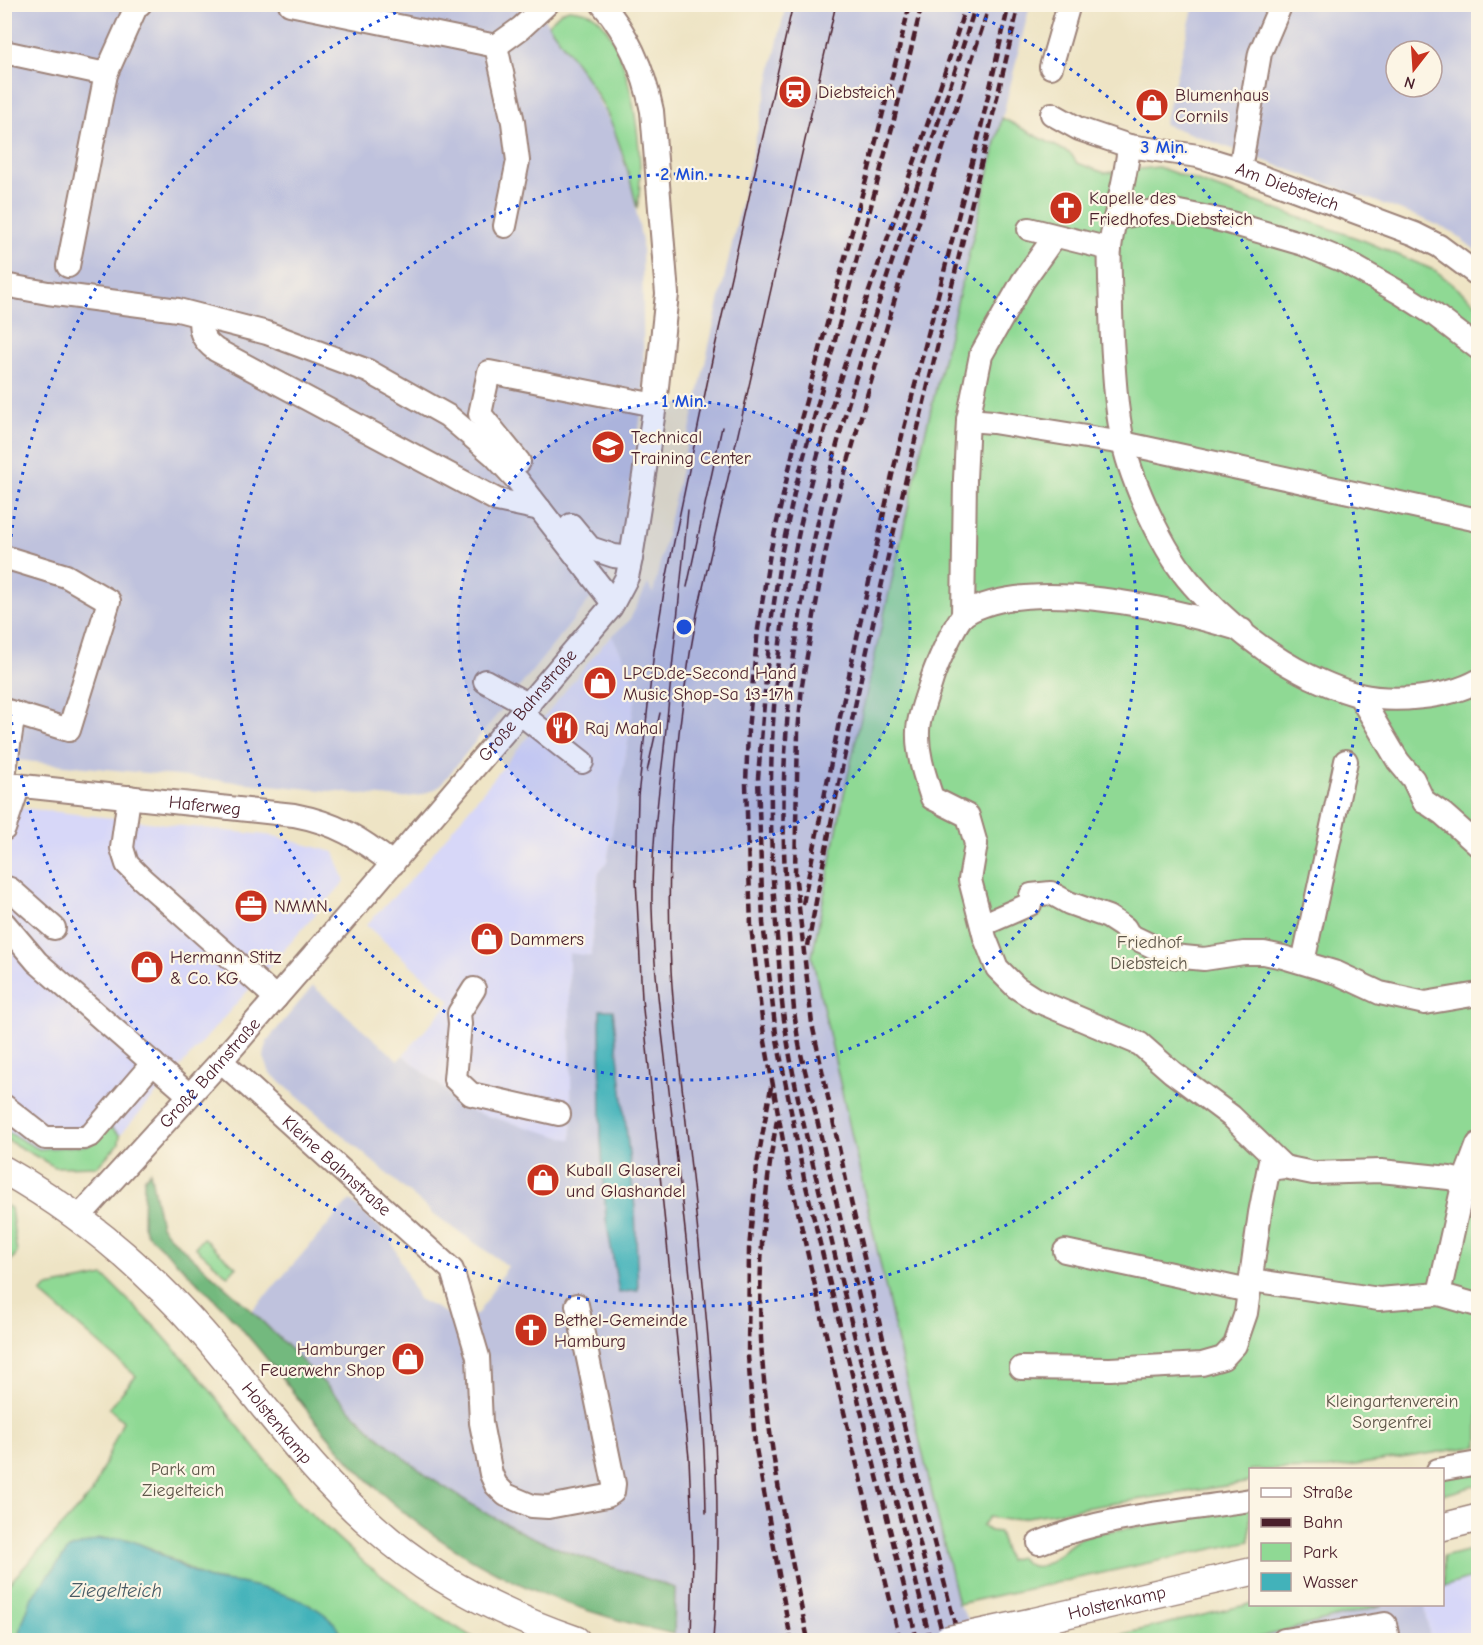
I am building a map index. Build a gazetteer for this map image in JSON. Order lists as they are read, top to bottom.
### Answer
{
  "streets": {
    "main road": ["Holstenkamp"],
    "street": [
      "Am Diebsteich",
      "Große Bahnstraße",
      "Haferweg",
      "Kleine Bahnstraße"
    ]
  },
  "crossings": [
    ["Große Bahnstraße", "Haferweg"],
    ["Große Bahnstraße", "Kleine Bahnstraße"],
    ["Große Bahnstraße", "Holstenkamp"]
  ],
  "water": ["Ziegelteich"],
  "parks": ["Friedhof Diebsteich", "Kleingartenverein Sorgenfrei", "Park am Ziegelteich"],
  "places": {
    "station": ["Diebsteich"],
    "shop": [
      "Blumenhaus Cornils",
      "LPCD.de-Second Hand Music Shop-Sa 13-17h",
      "Dammers",
      "Hermann Stitz & Co. KG",
      "Kuball Glaserei und Glashandel",
      "Hamburger Feuerwehr Shop"
    ],
    "church": ["Kapelle des Friedhofes Diebsteich", "Bethel-Gemeinde Hamburg"],
    "school or university": ["Technical Training Center"],
    "restaurant": ["Raj Mahal"],
    "office": ["NMMN"]
  },
  "legend": [
    "Straße",
    "Bahn",
    "Park",
    "Wasser"
  ],
  "north": "bottom",
  "rings": ["3 Min.", "2 Min.", "1 Min."]
}
